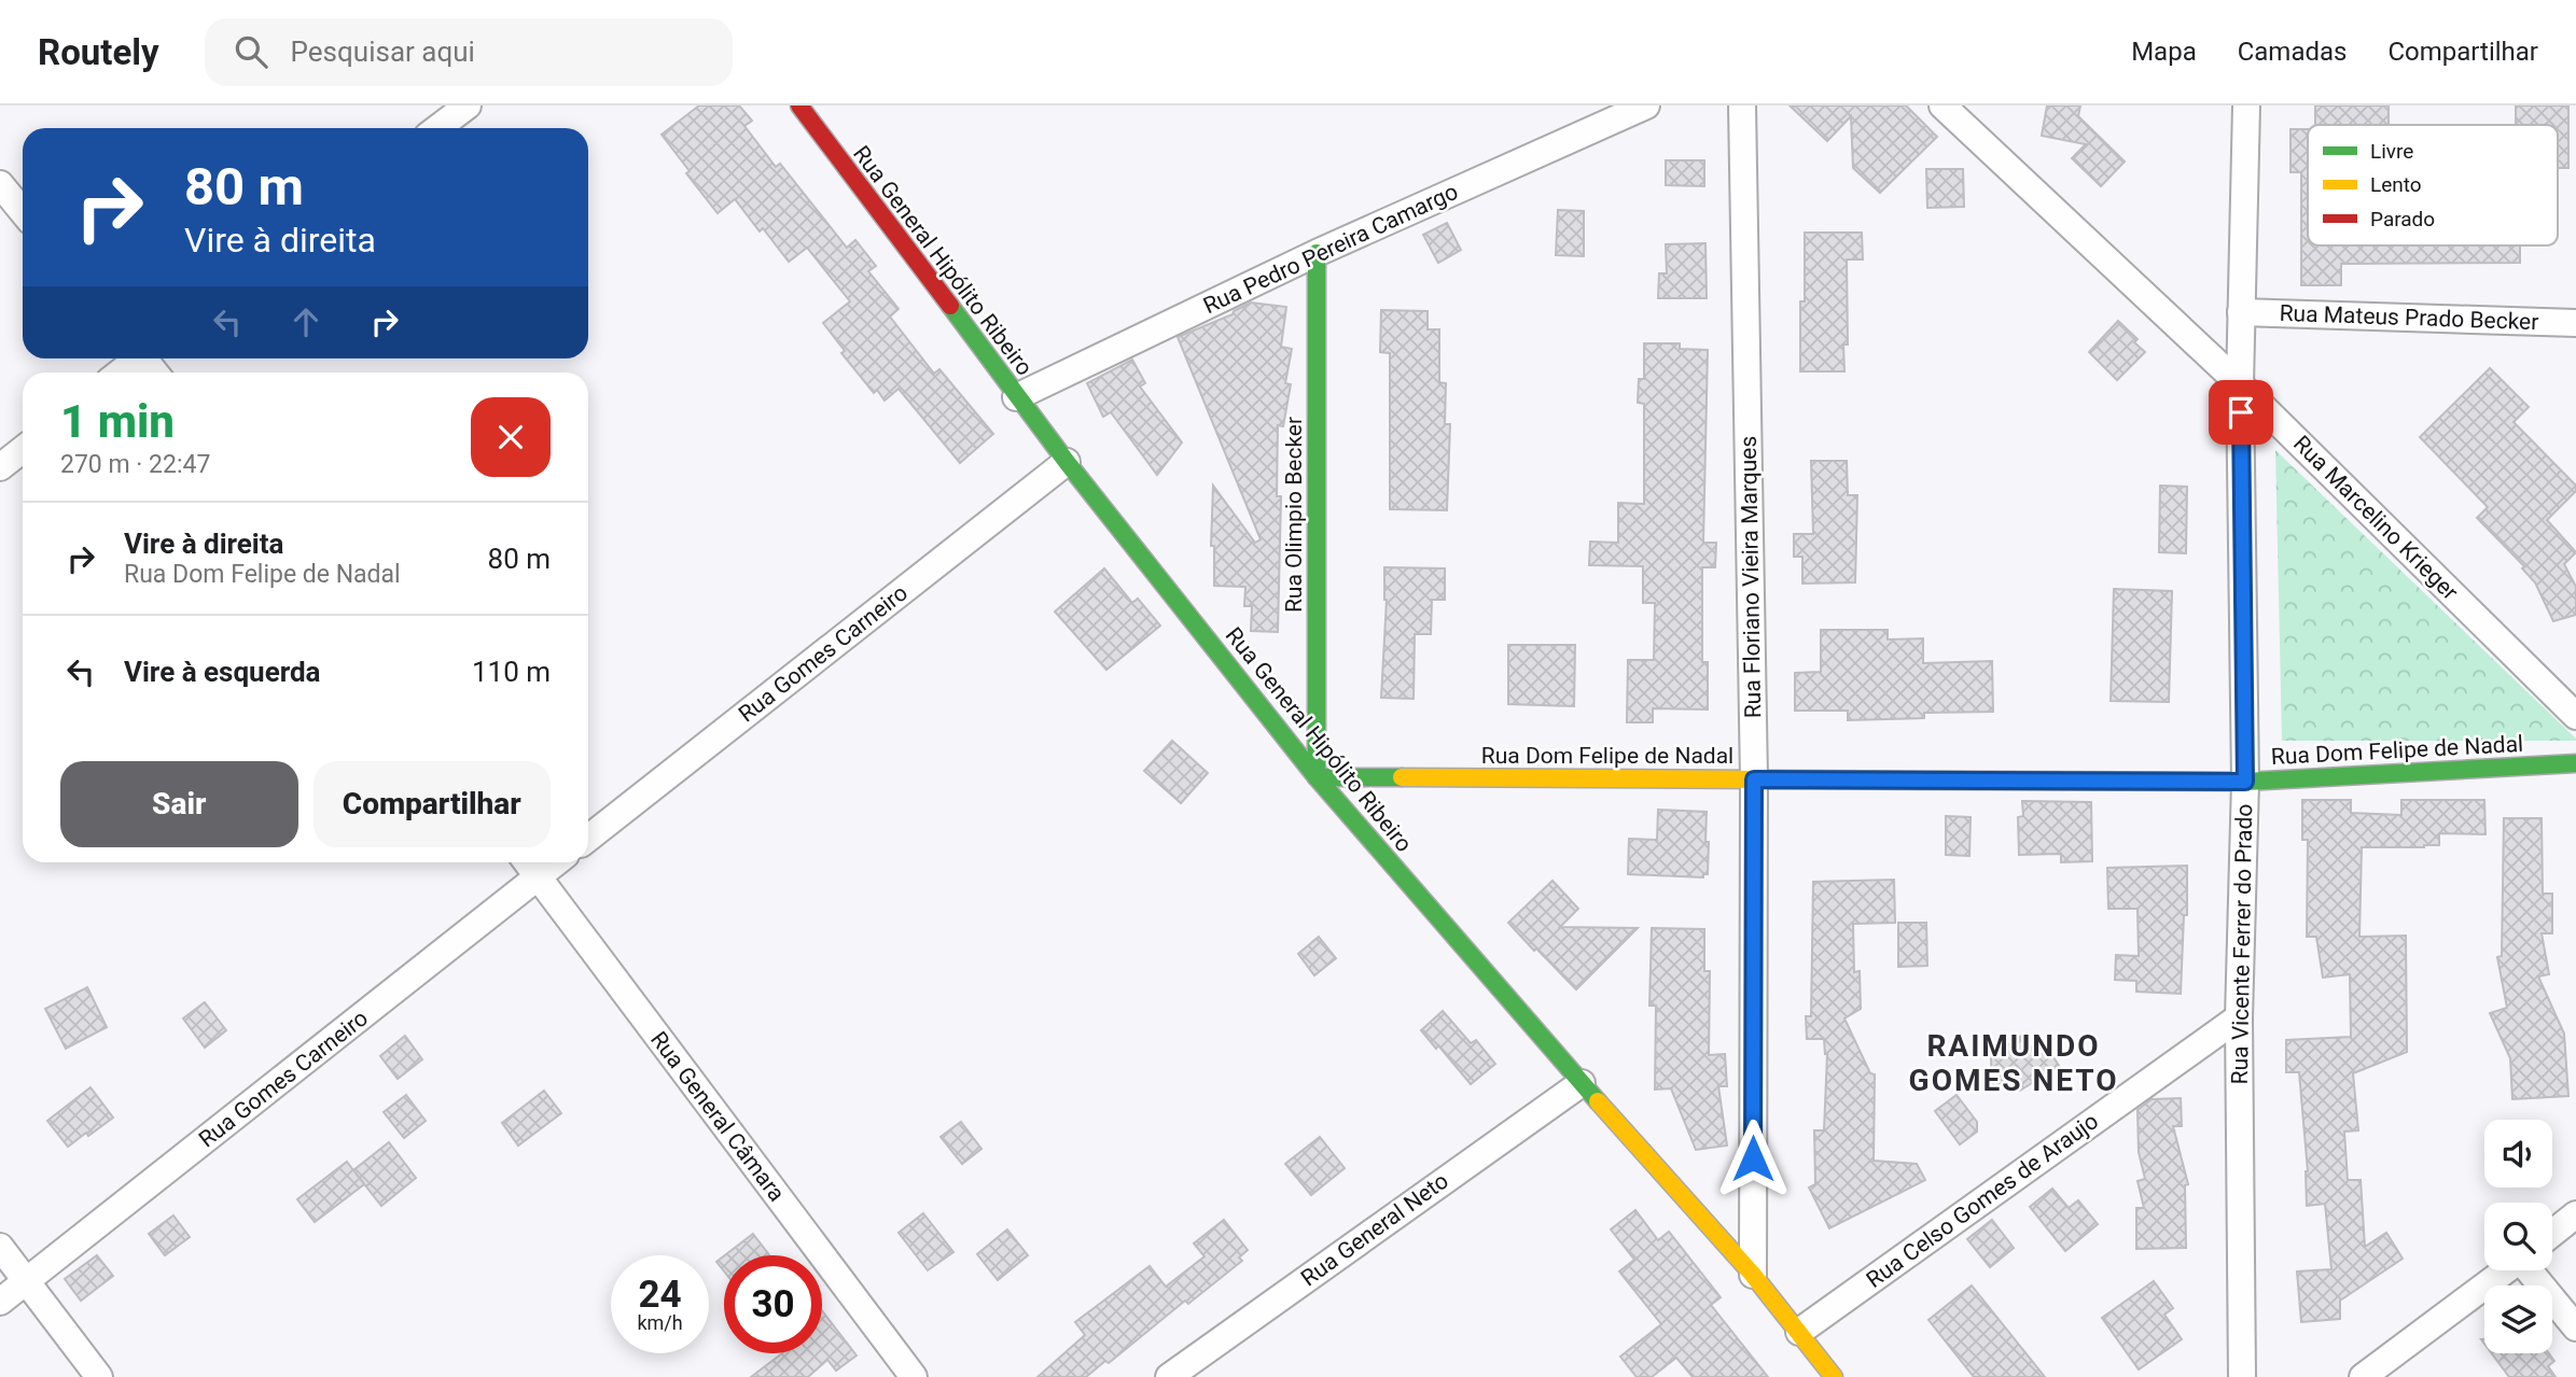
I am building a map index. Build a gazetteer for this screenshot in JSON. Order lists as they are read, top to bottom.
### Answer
{
  "streets": {
    "street": [
      "Rua Pedro Pereira Camargo",
      "Rua General Hipólito Ribeiro",
      "Rua Mateus Prado Becker",
      "Rua Olimpio Becker",
      "Rua Marcelino Krieger",
      "Rua Floriano Vieira Marques",
      "Rua Gomes Carneiro",
      "Rua Dom Felipe de Nadal",
      "Rua Vicente Ferrer do Prado",
      "Rua General Câmara",
      "Rua Celso Gomes de Araujo",
      "Rua General Neto"
    ]
  },
  "crossings": [
    ["Rua Pedro Pereira Camargo", "Rua General Hipólito Ribeiro"],
    ["Rua Pedro Pereira Camargo", "Rua Olimpio Becker"],
    ["Rua General Hipólito Ribeiro", "Rua Olimpio Becker"],
    ["Rua General Hipólito Ribeiro", "Rua Floriano Vieira Marques"],
    ["Rua General Hipólito Ribeiro", "Rua Gomes Carneiro"],
    ["Rua General Hipólito Ribeiro", "Rua Dom Felipe de Nadal"],
    ["Rua General Hipólito Ribeiro", "Rua Celso Gomes de Araujo"],
    ["Rua General Hipólito Ribeiro", "Rua General Neto"],
    ["Rua Mateus Prado Becker", "Rua Vicente Ferrer do Prado"],
    ["Rua Olimpio Becker", "Rua Dom Felipe de Nadal"],
    ["Rua Marcelino Krieger", "Rua Vicente Ferrer do Prado"],
    ["Rua Floriano Vieira Marques", "Rua Dom Felipe de Nadal"],
    ["Rua Gomes Carneiro", "Rua General Câmara"],
    ["Rua Dom Felipe de Nadal", "Rua Vicente Ferrer do Prado"],
    ["Rua Vicente Ferrer do Prado", "Rua Celso Gomes de Araujo"]
  ],
  "districts": ["RAIMUNDO GOMES NETO"],
  "legend": ["Livre", "Lento", "Parado"],
  "page": {
    "header": "Routely",
    "search": "Pesquisar aqui",
    "nav": ["Mapa", "Camadas", "Compartilhar"],
    "turn": ["80 m", "Vire à direita"],
    "heading": ["1 min", "270 m · 22:47"],
    "list": [
      {
        "name": "Vire à direita",
        "note": "Rua Dom Felipe de Nadal",
        "value": "80 m"
      },
      {
        "name": "Vire à esquerda",
        "value": "110 m"
      }
    ],
    "buttons": ["Sair", "Compartilhar"],
    "speed": "24 km/h",
    "limit": "30"
  }
}
